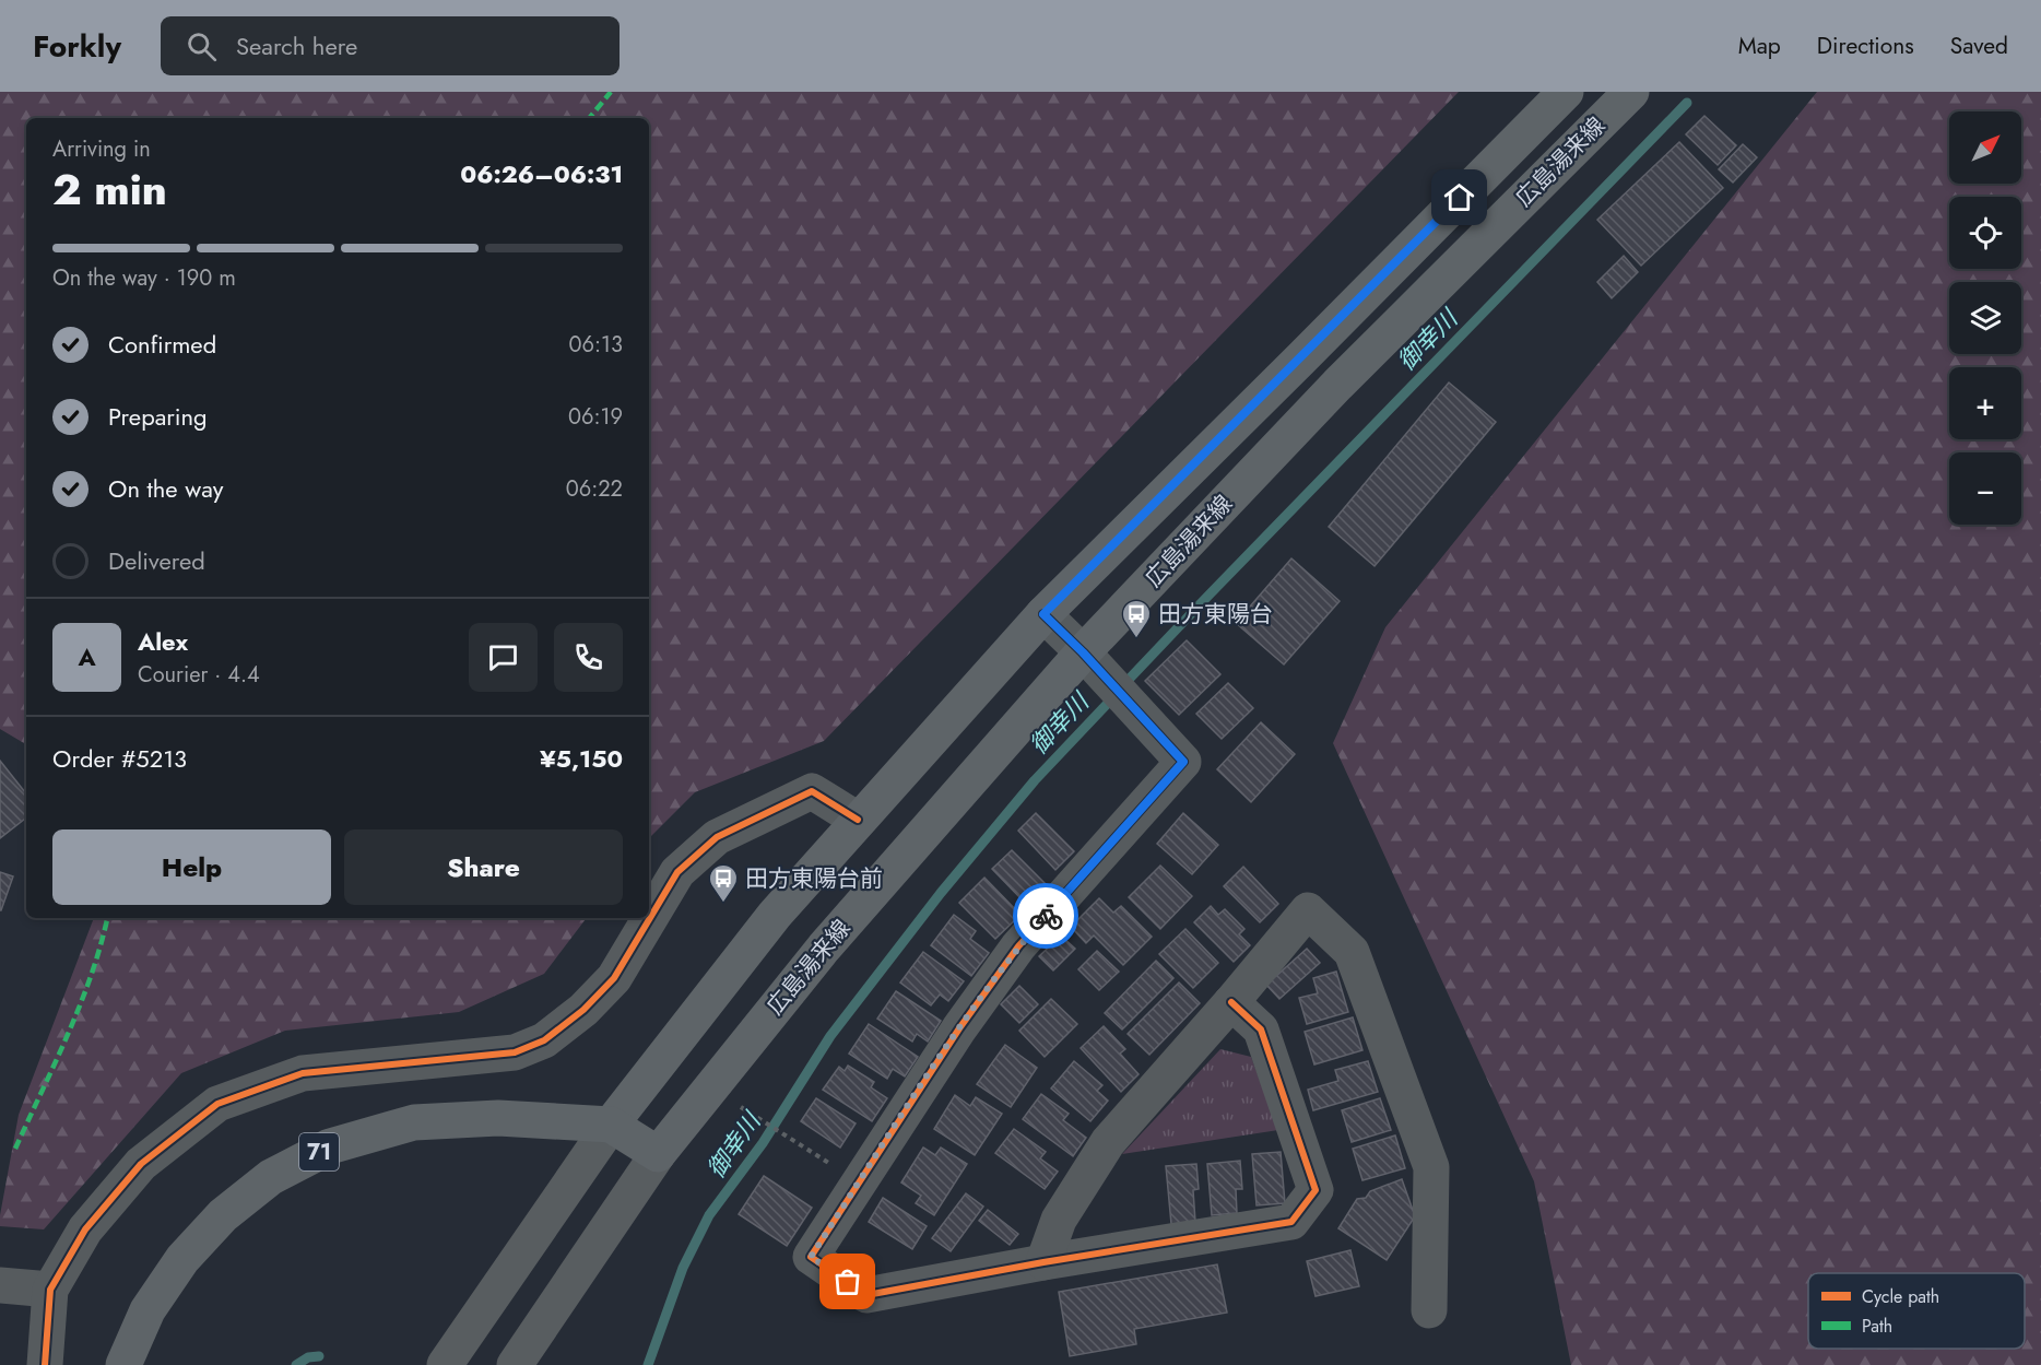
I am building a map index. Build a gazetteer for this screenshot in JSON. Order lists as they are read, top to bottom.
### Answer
{
  "streets": {
    "main road": ["広島湯来線", "71"]
  },
  "crossings": [
    ["広島湯来線", "71"]
  ],
  "water": ["御幸川"],
  "places": {
    "bus stop": ["田方東陽台", "田方東陽台前"]
  },
  "legend": ["Cycle path", "Path"],
  "north": "top right",
  "page": {
    "header": "Forkly",
    "search": "Search here",
    "nav": ["Map", "Directions", "Saved"],
    "map_buttons": ["+", "−"],
    "heading": ["2 min", "Arriving in", "06:26–06:31"],
    "panel": [
      "Alex",
      "Courier · 4.4",
      "Order #5213",
      "¥5,150"
    ],
    "bar": "On the way · 190 m",
    "list": [
      ["Confirmed", "06:13"],
      ["Preparing", "06:19"],
      ["On the way", "06:22"],
      "Delivered"
    ],
    "round": "A",
    "buttons": ["Help", "Share"]
  }
}
